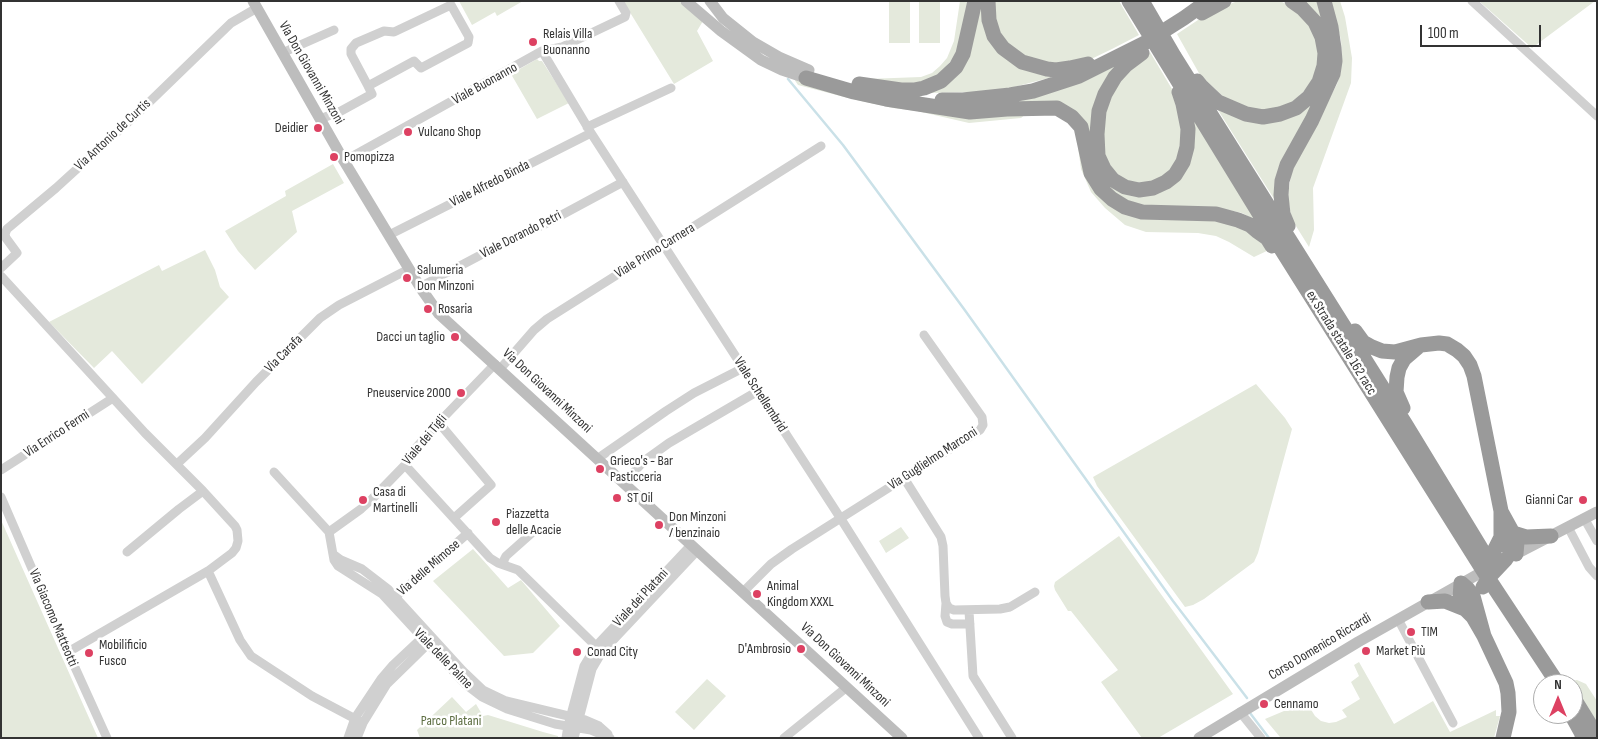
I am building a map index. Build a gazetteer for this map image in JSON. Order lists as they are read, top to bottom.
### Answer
{
  "streets": {
    "highway": ["ex Strada statale 162 racc"],
    "street": [
      "Via Don Giovanni Minzoni",
      "Viale Buonanno",
      "Via Antonio de Curtis",
      "Viale Alfredo Binda",
      "Viale Dorando Petri",
      "Viale Primo Carnera",
      "Via Carafa",
      "Viale Schellembrid",
      "Via Enrico Fermi",
      "Viale dei Tigli",
      "Via Guglielmo Marconi",
      "Via delle Mimose",
      "Viale dei Platani",
      "Via Giacomo Matteotti",
      "Corso Domenico Riccardi",
      "Viale delle Palme"
    ]
  },
  "crossings": [
    ["Via Don Giovanni Minzoni", "Viale Buonanno"],
    ["Via Don Giovanni Minzoni", "Via Antonio de Curtis"],
    ["Via Don Giovanni Minzoni", "Viale Alfredo Binda"],
    ["Via Don Giovanni Minzoni", "Viale Dorando Petri"],
    ["Via Don Giovanni Minzoni", "Viale Primo Carnera"],
    ["Via Don Giovanni Minzoni", "Via Carafa"],
    ["Via Don Giovanni Minzoni", "Viale dei Tigli"],
    ["Via Don Giovanni Minzoni", "Via Guglielmo Marconi"],
    ["Via Don Giovanni Minzoni", "Viale dei Platani"],
    ["Viale Buonanno", "Viale Schellembrid"],
    ["Viale Alfredo Binda", "Viale Schellembrid"],
    ["Viale Dorando Petri", "Viale Schellembrid"],
    ["Viale Primo Carnera", "Viale Schellembrid"],
    ["Viale Primo Carnera", "Viale dei Tigli"],
    ["Viale Schellembrid", "Via Guglielmo Marconi"],
    ["Viale dei Tigli", "Viale delle Palme"],
    ["Via delle Mimose", "Viale delle Palme"],
    ["Viale dei Platani", "Viale delle Palme"]
  ],
  "parks": ["Parco Platani"],
  "places": [
    "Relais Villa Buonanno",
    "Deidier",
    "Vulcano Shop",
    "Pomopizza",
    "Salumeria Don Minzoni",
    "Rosaria",
    "Dacci un taglio",
    "Pneuservice 2000",
    "Grieco's - Bar Pasticceria",
    "ST Oil",
    "Casa di Martinelli",
    "Gianni Car",
    "Piazzetta delle Acacie",
    "Don Minzoni / benzinaio",
    "Animal Kingdom XXXL",
    "TIM",
    "D'Ambrosio",
    "Market Più",
    "Conad City",
    "Mobilificio Fusco",
    "Cennamo"
  ],
  "scale_bar": "100 m",
  "north": "top"
}
